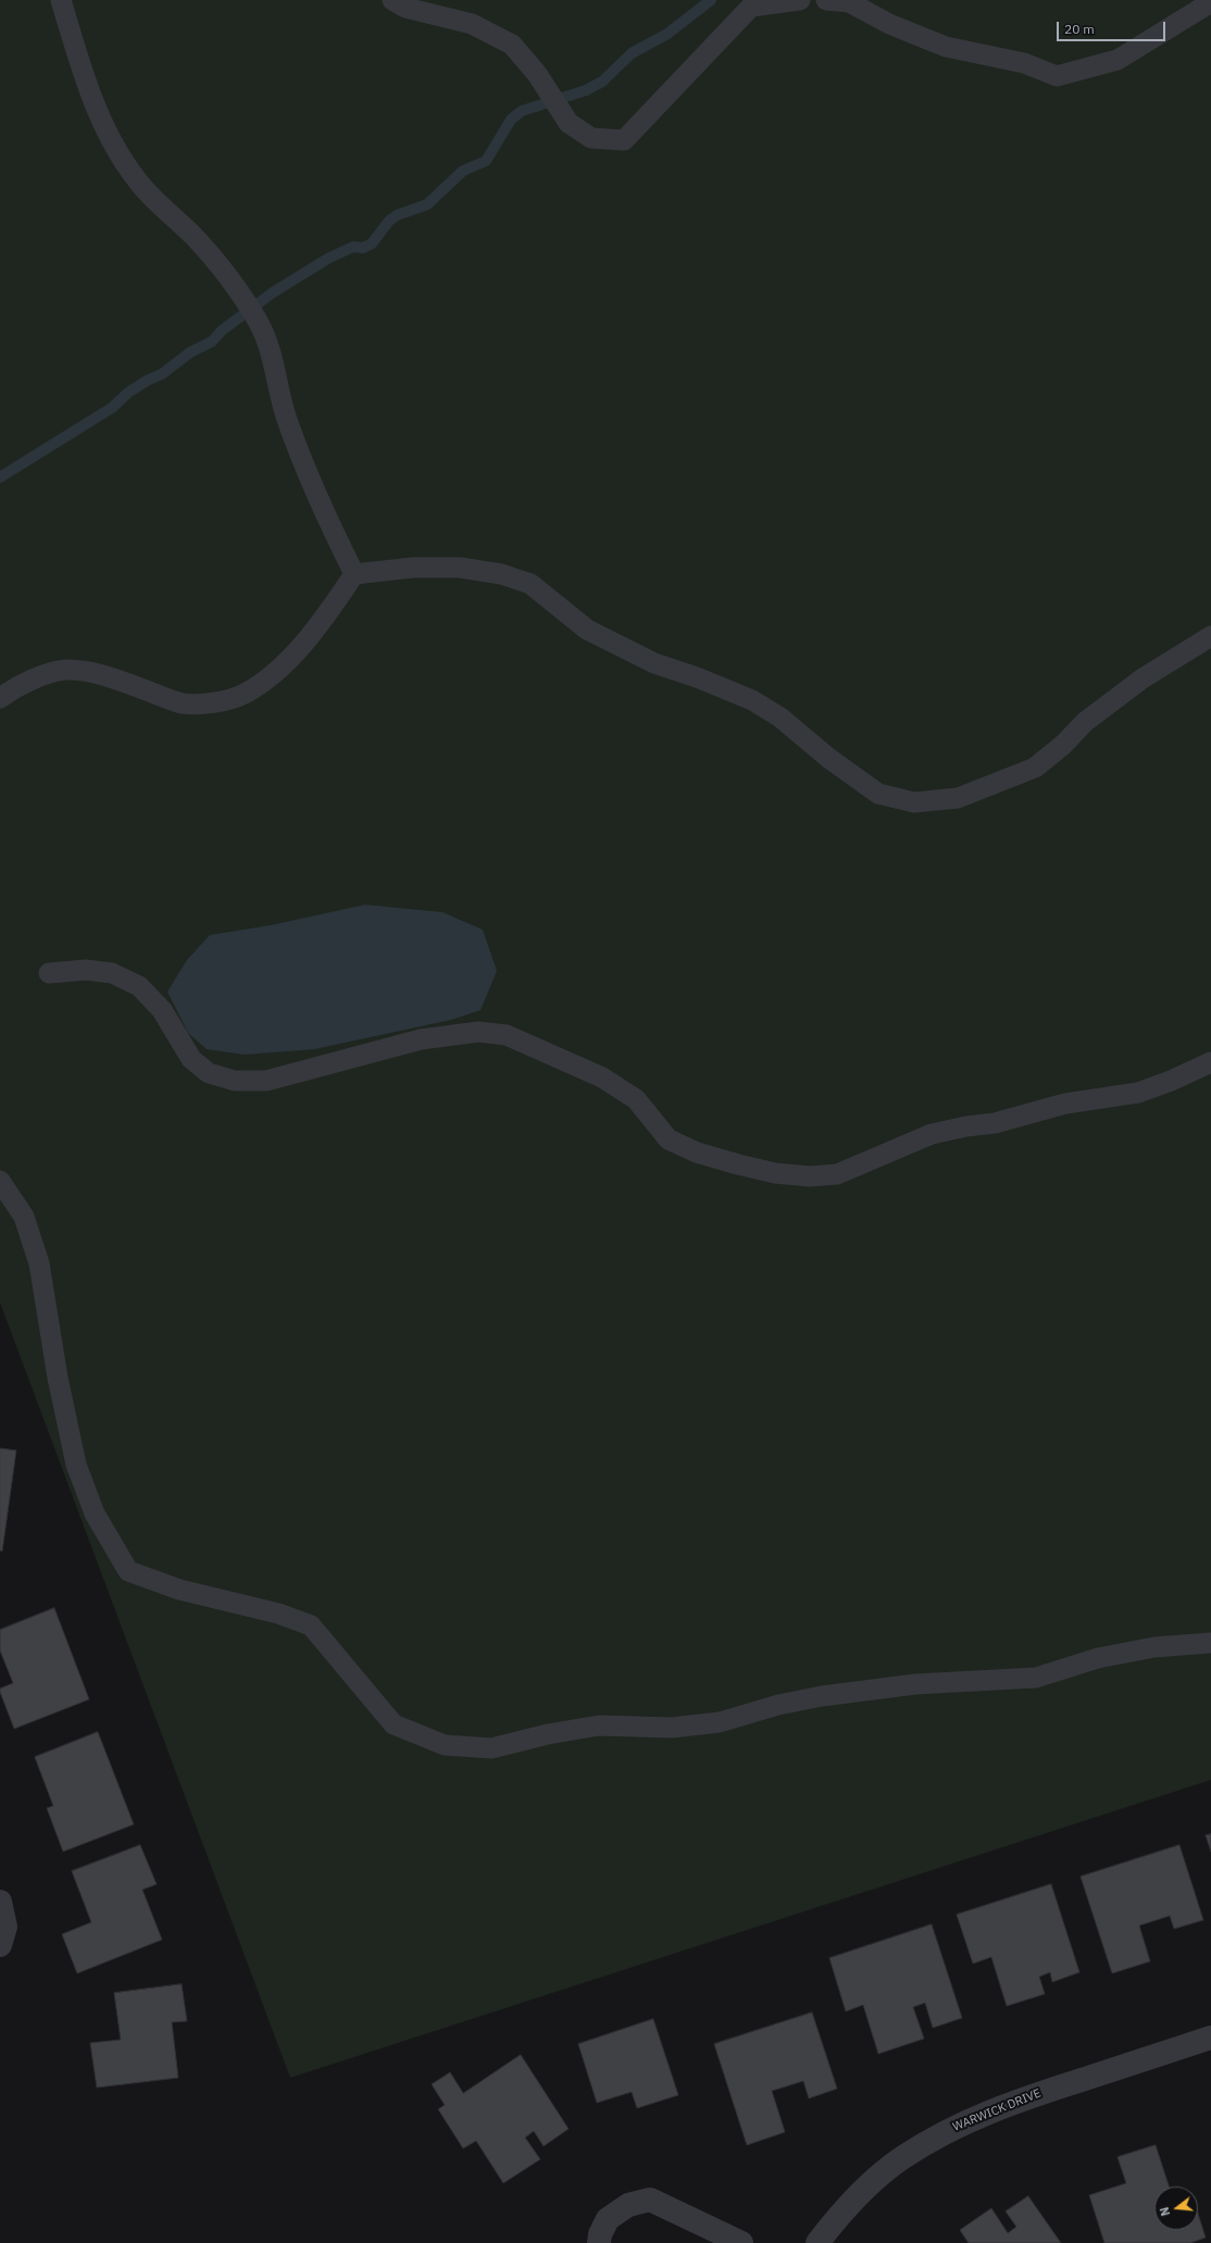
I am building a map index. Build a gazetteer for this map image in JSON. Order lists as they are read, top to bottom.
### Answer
{
  "streets": {
    "street": ["WARWICK DRIVE"]
  },
  "scale_bar": "20 m",
  "north": "left"
}
